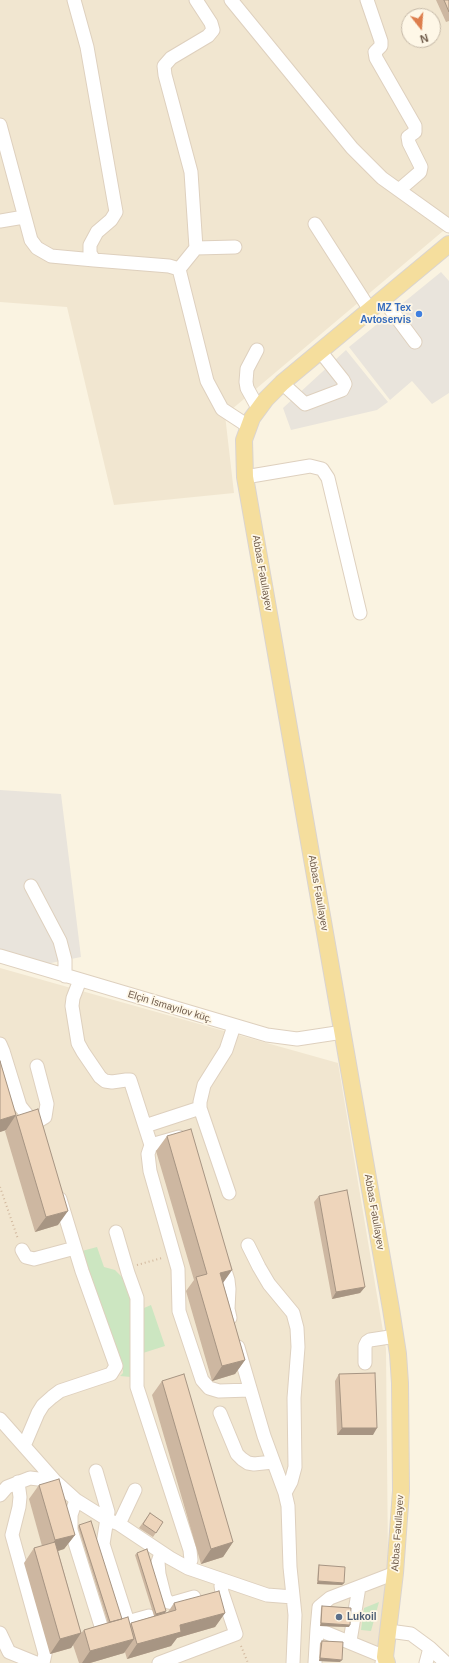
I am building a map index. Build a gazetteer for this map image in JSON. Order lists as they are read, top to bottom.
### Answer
{
  "streets": {
    "main road": ["Abbas Fətullayev"],
    "street": ["Elçin İsmayılov küç."]
  },
  "crossings": [
    ["Abbas Fətullayev", "Elçin İsmayılov küç."]
  ],
  "places": ["MZ Tex Avtoservis", "Lukoil"],
  "north": "bottom"
}
